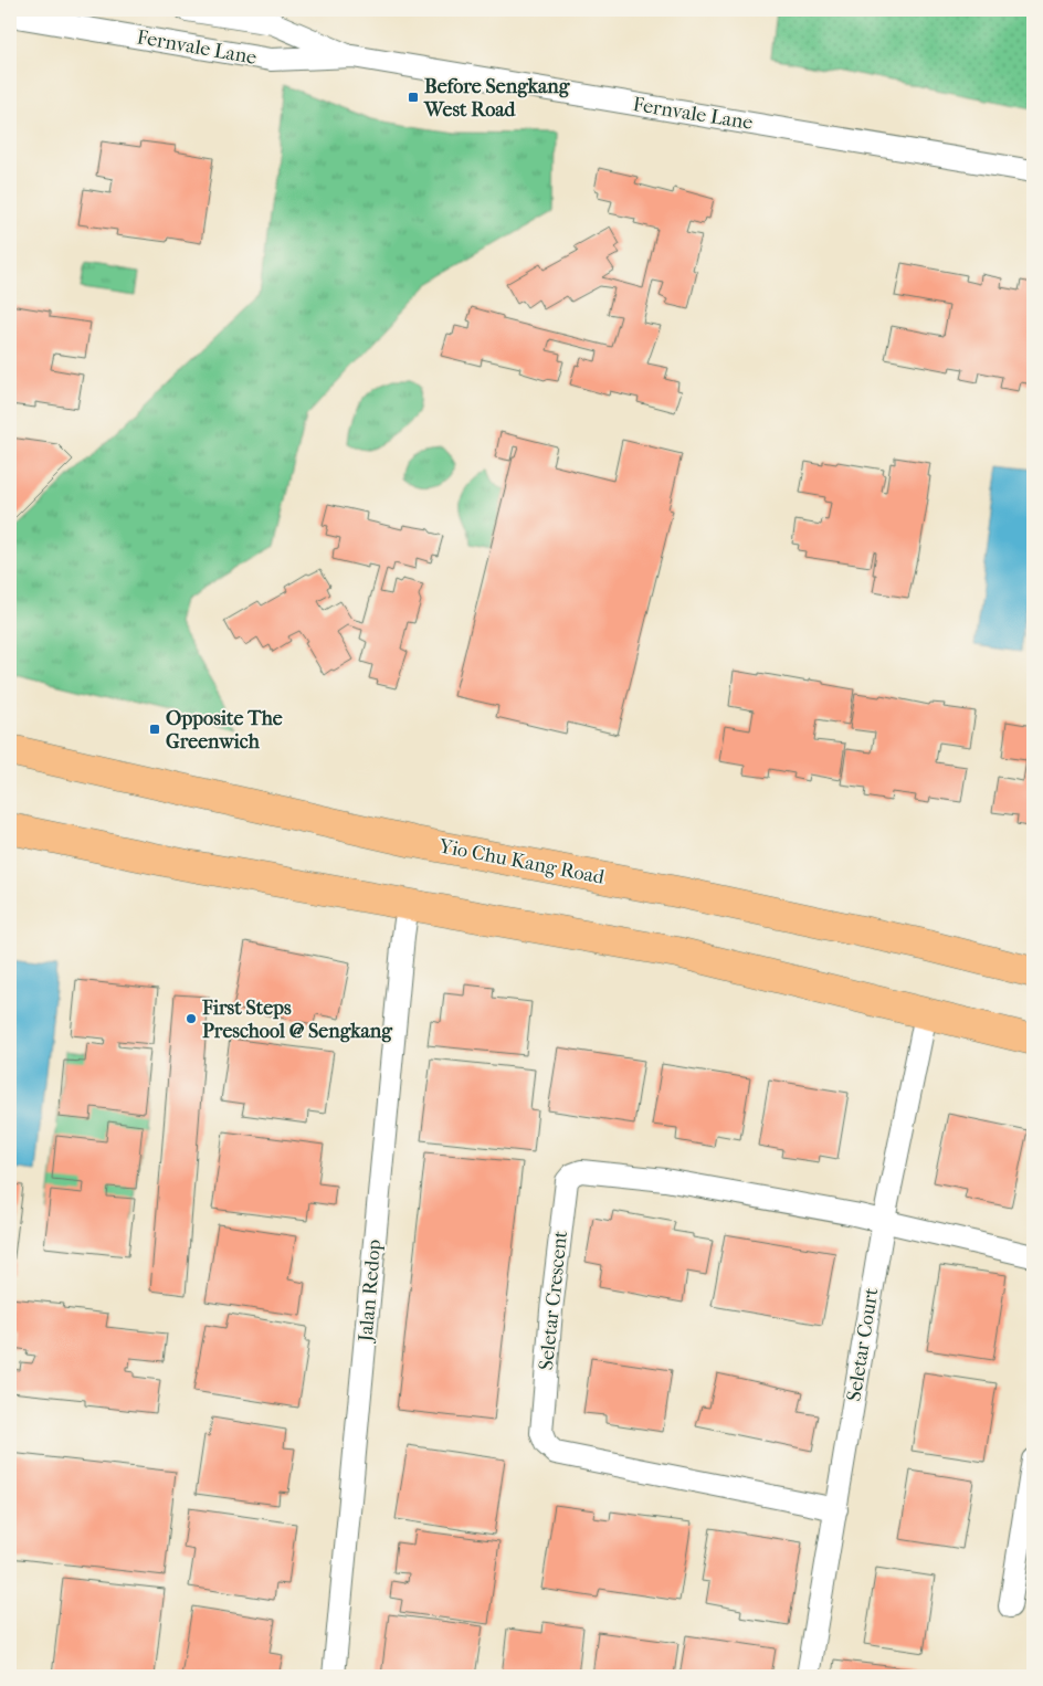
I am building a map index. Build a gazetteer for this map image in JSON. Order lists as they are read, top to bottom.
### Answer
{
  "streets": {
    "main road": ["Yio Chu Kang Road"],
    "street": [
      "Fernvale Lane",
      "Jalan Redop",
      "Seletar Crescent",
      "Seletar Court"
    ]
  },
  "crossings": [
    ["Seletar Crescent", "Seletar Court"]
  ],
  "places": {
    "transit": ["Before Sengkang West Road", "Opposite The Greenwich"],
    "other": ["First Steps Preschool @ Sengkang"]
  }
}
